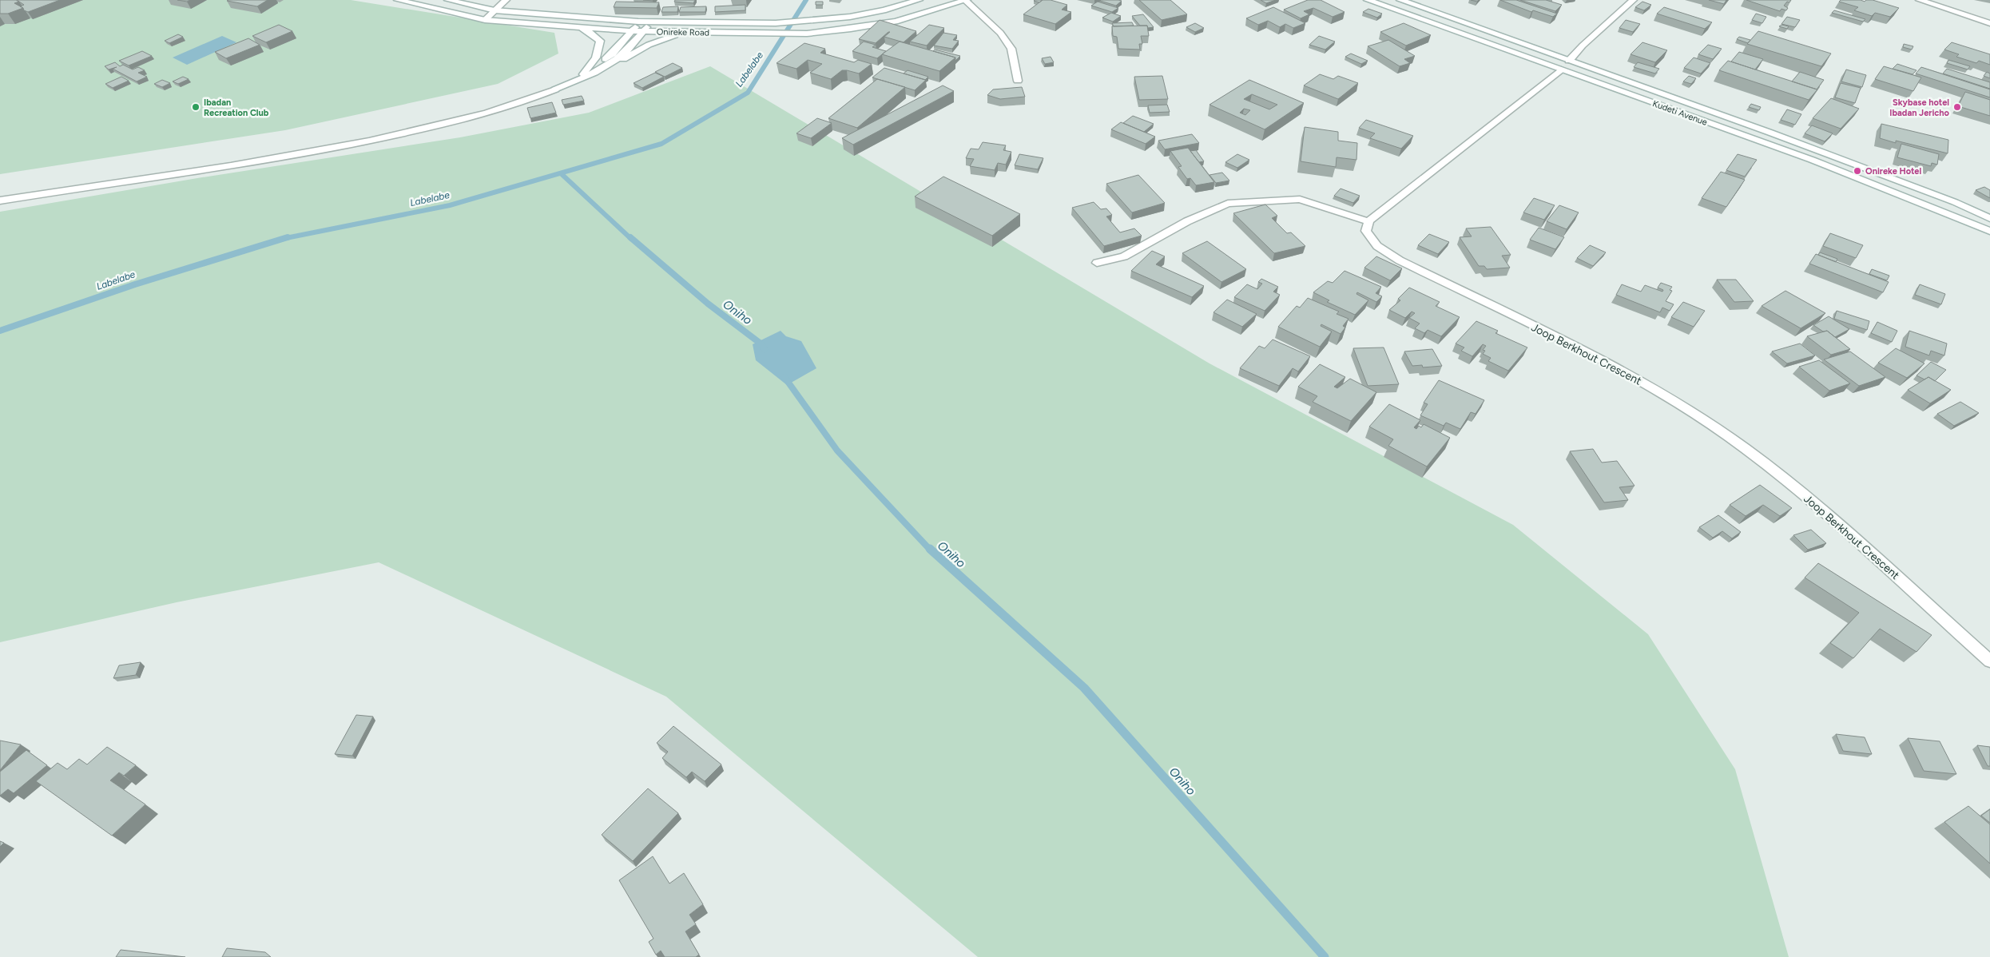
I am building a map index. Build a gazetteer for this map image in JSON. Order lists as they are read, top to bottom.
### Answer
{
  "streets": {
    "main road": ["Onireke Road", "Kudeti Avenue", "Joop Berkhout Crescent"]
  },
  "water": ["Labelabe", "Oniho"],
  "places": ["Ibadan Recreation Club", "Skybase hotel Ibadan Jericho", "Onireke Hotel"]
}
